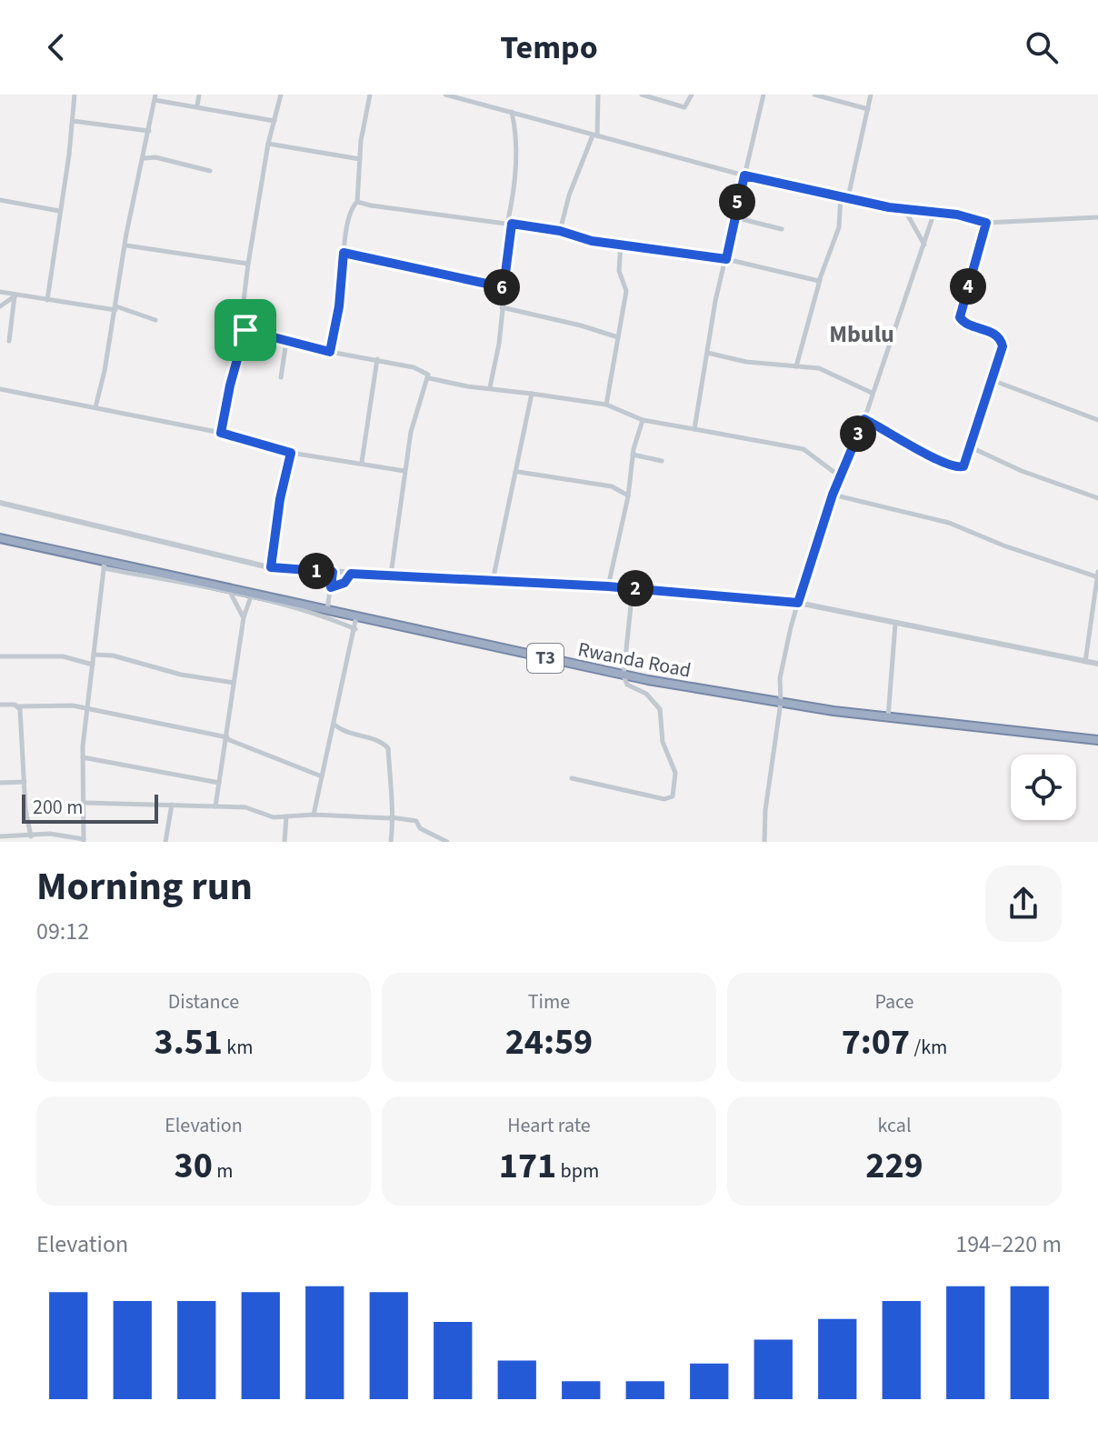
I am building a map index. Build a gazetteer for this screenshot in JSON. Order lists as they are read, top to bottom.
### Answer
{
  "streets": {
    "highway": ["T3", "Rwanda Road"]
  },
  "districts": ["Mbulu"],
  "scale_bar": "200 m",
  "page": {
    "header": "Tempo",
    "pins": [
      "5",
      "4",
      "6",
      "3",
      "1",
      "2"
    ],
    "scale": "200 m",
    "heading": ["Morning run", "09:12"],
    "stats": [
      ["Distance", "3.51 km"],
      ["Time", "24:59"],
      ["Pace", "7:07 /km"],
      ["Elevation", "30 m"],
      ["Heart rate", "171 bpm"],
      ["kcal", "229"]
    ],
    "chart": ["Elevation", "194–220 m"]
  }
}
